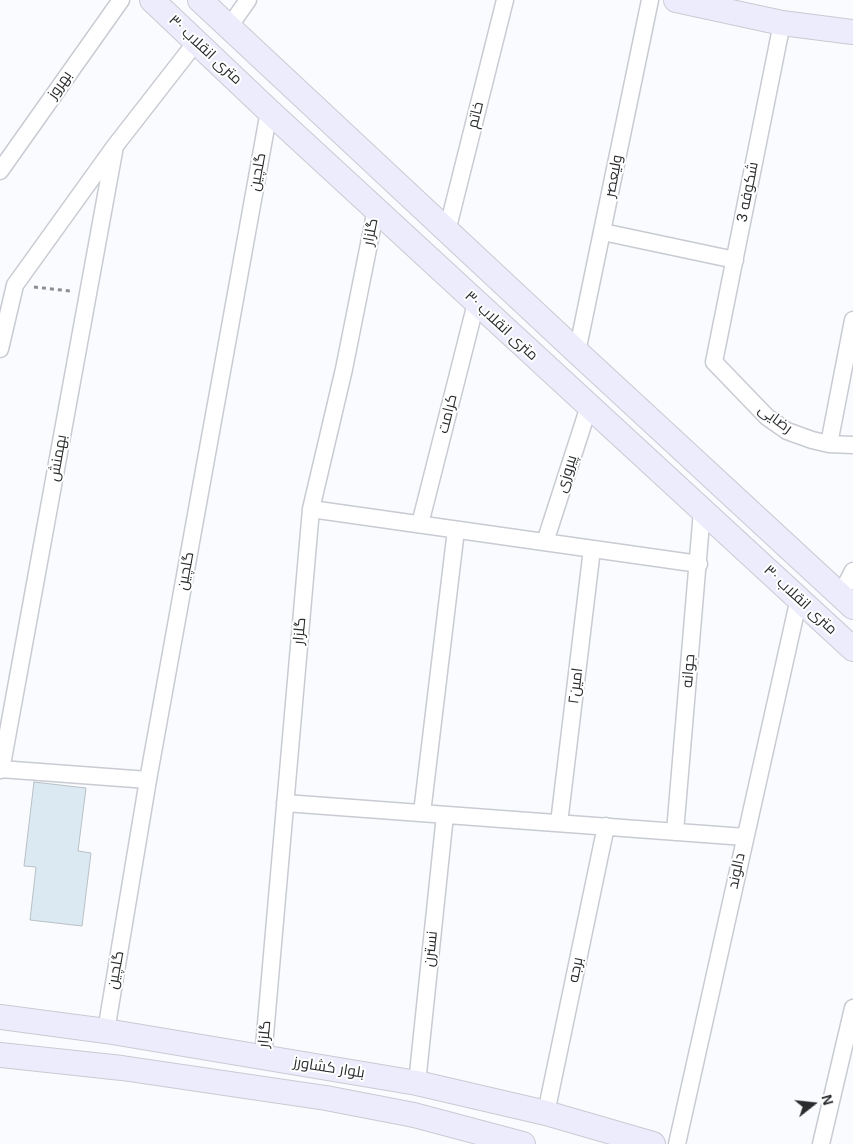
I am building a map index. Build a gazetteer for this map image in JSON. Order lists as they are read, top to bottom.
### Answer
{
  "streets": {
    "main road": ["۳۰ متری انقلاب", "بلوار کشاورز"],
    "street": [
      "بهروز",
      "خاتم",
      "گلچین",
      "ولیعصر",
      "شکوفه 3",
      "گلزار",
      "کرامت",
      "رضایی",
      "بهمنش",
      "پیروزی",
      "جوانه",
      "امین۲",
      "دالوند",
      "نسترن",
      "برجه"
    ]
  },
  "crossings": [
    ["۳۰ متری انقلاب", "خاتم"],
    ["۳۰ متری انقلاب", "گلچین"],
    ["۳۰ متری انقلاب", "ولیعصر"],
    ["۳۰ متری انقلاب", "گلزار"],
    ["۳۰ متری انقلاب", "کرامت"],
    ["۳۰ متری انقلاب", "بهمنش"],
    ["۳۰ متری انقلاب", "پیروزی"],
    ["۳۰ متری انقلاب", "جوانه"],
    ["۳۰ متری انقلاب", "دالوند"],
    ["گلچین", "بلوار کشاورز"],
    ["شکوفه 3", "رضایی"],
    ["گلزار", "بلوار کشاورز"],
    ["نسترن", "بلوار کشاورز"],
    ["برجه", "بلوار کشاورز"]
  ],
  "north": "right"
}
